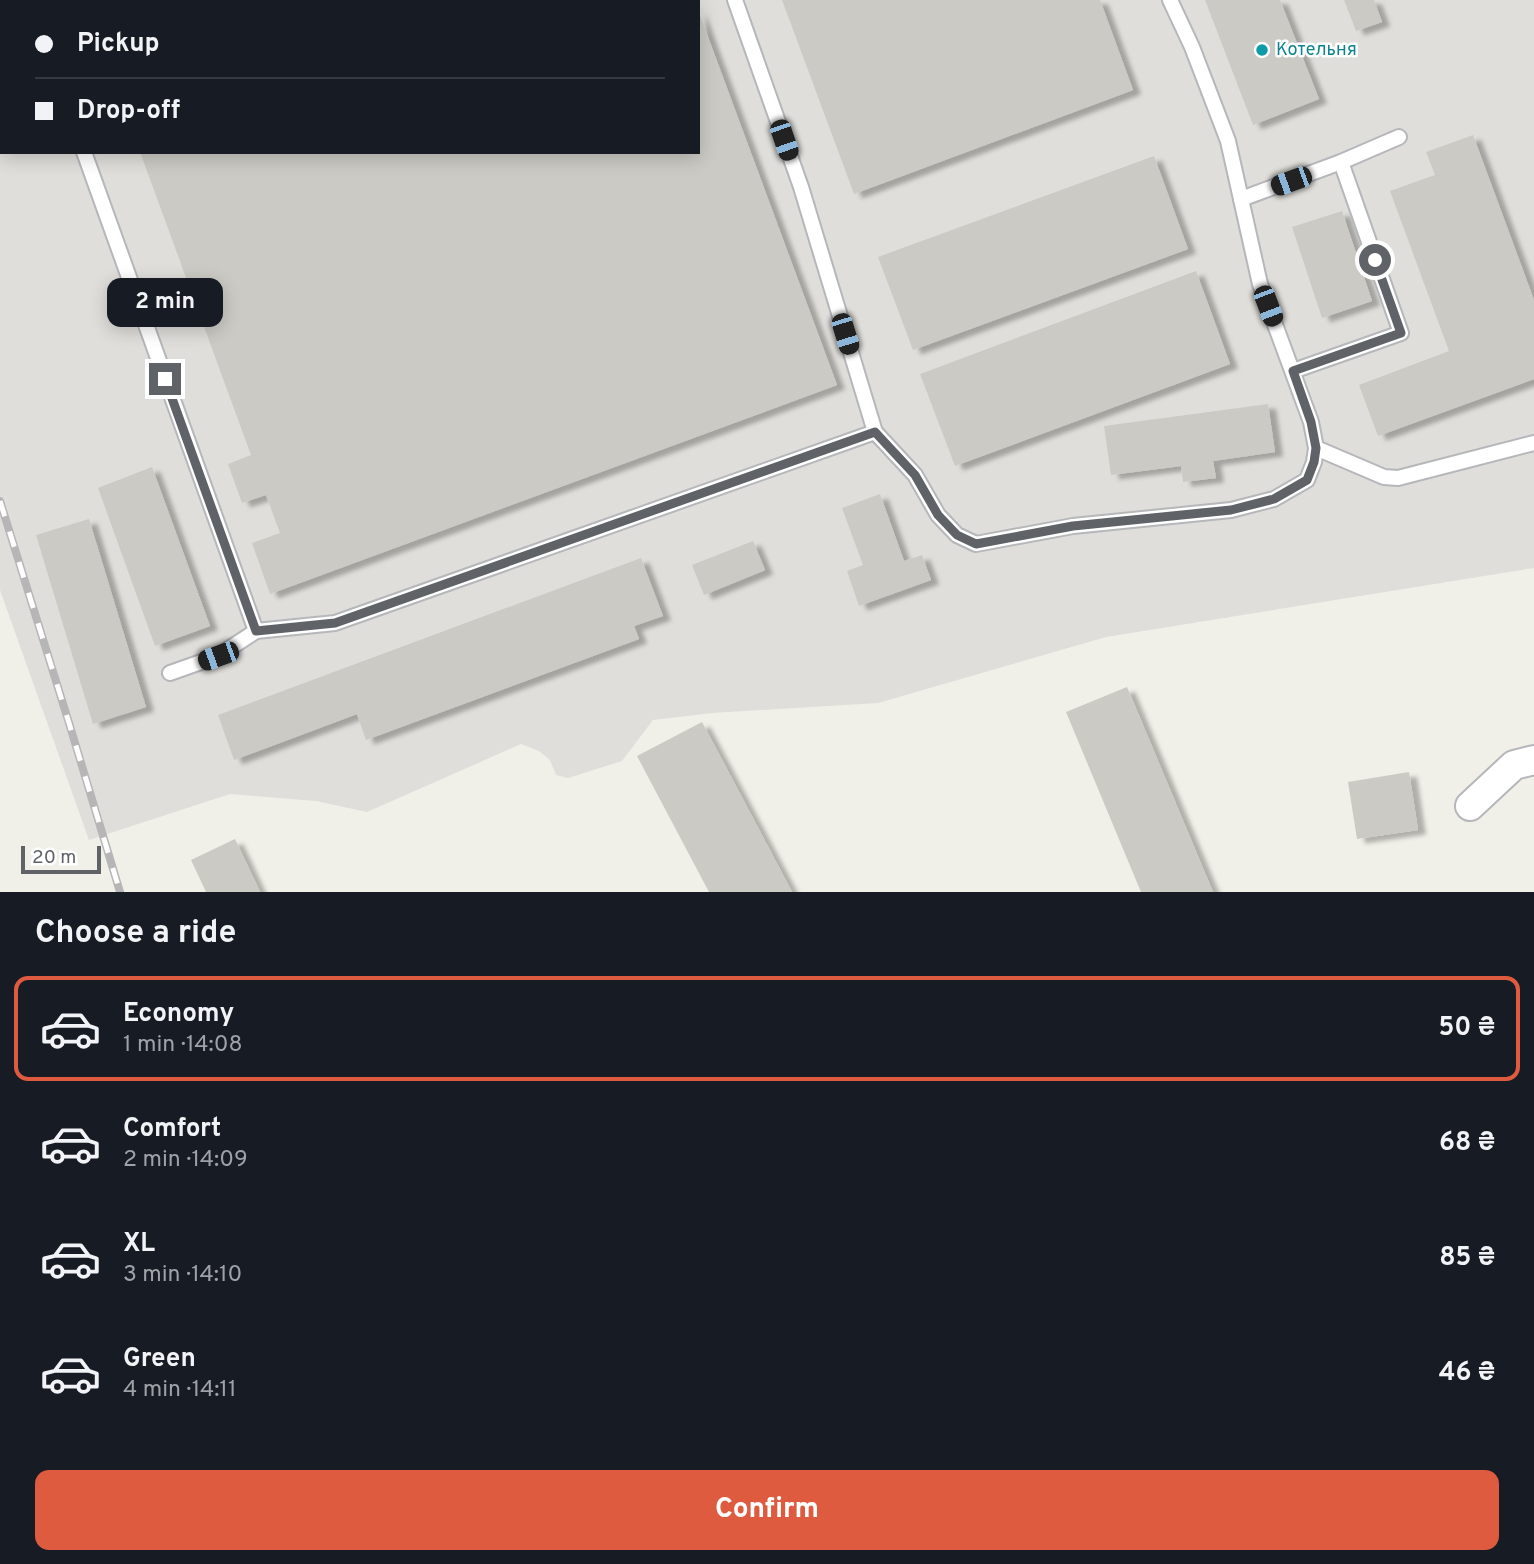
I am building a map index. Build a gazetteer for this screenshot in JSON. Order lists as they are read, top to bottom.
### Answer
{
  "places": ["Котельня"],
  "scale_bar": "20 m",
  "page": {
    "banner": ["Pickup", "Drop-off"],
    "bubble": "2 min",
    "scale": "20 m",
    "heading": "Choose a ride",
    "list": [
      {
        "name": "Economy",
        "note": "1 min · 14:08",
        "value": "50 ₴"
      },
      {
        "name": "Comfort",
        "note": "2 min · 14:09",
        "value": "68 ₴"
      },
      {
        "name": "XL",
        "note": "3 min · 14:10",
        "value": "85 ₴"
      },
      {
        "name": "Green",
        "note": "4 min · 14:11",
        "value": "46 ₴"
      }
    ],
    "buttons": "Confirm"
  }
}
